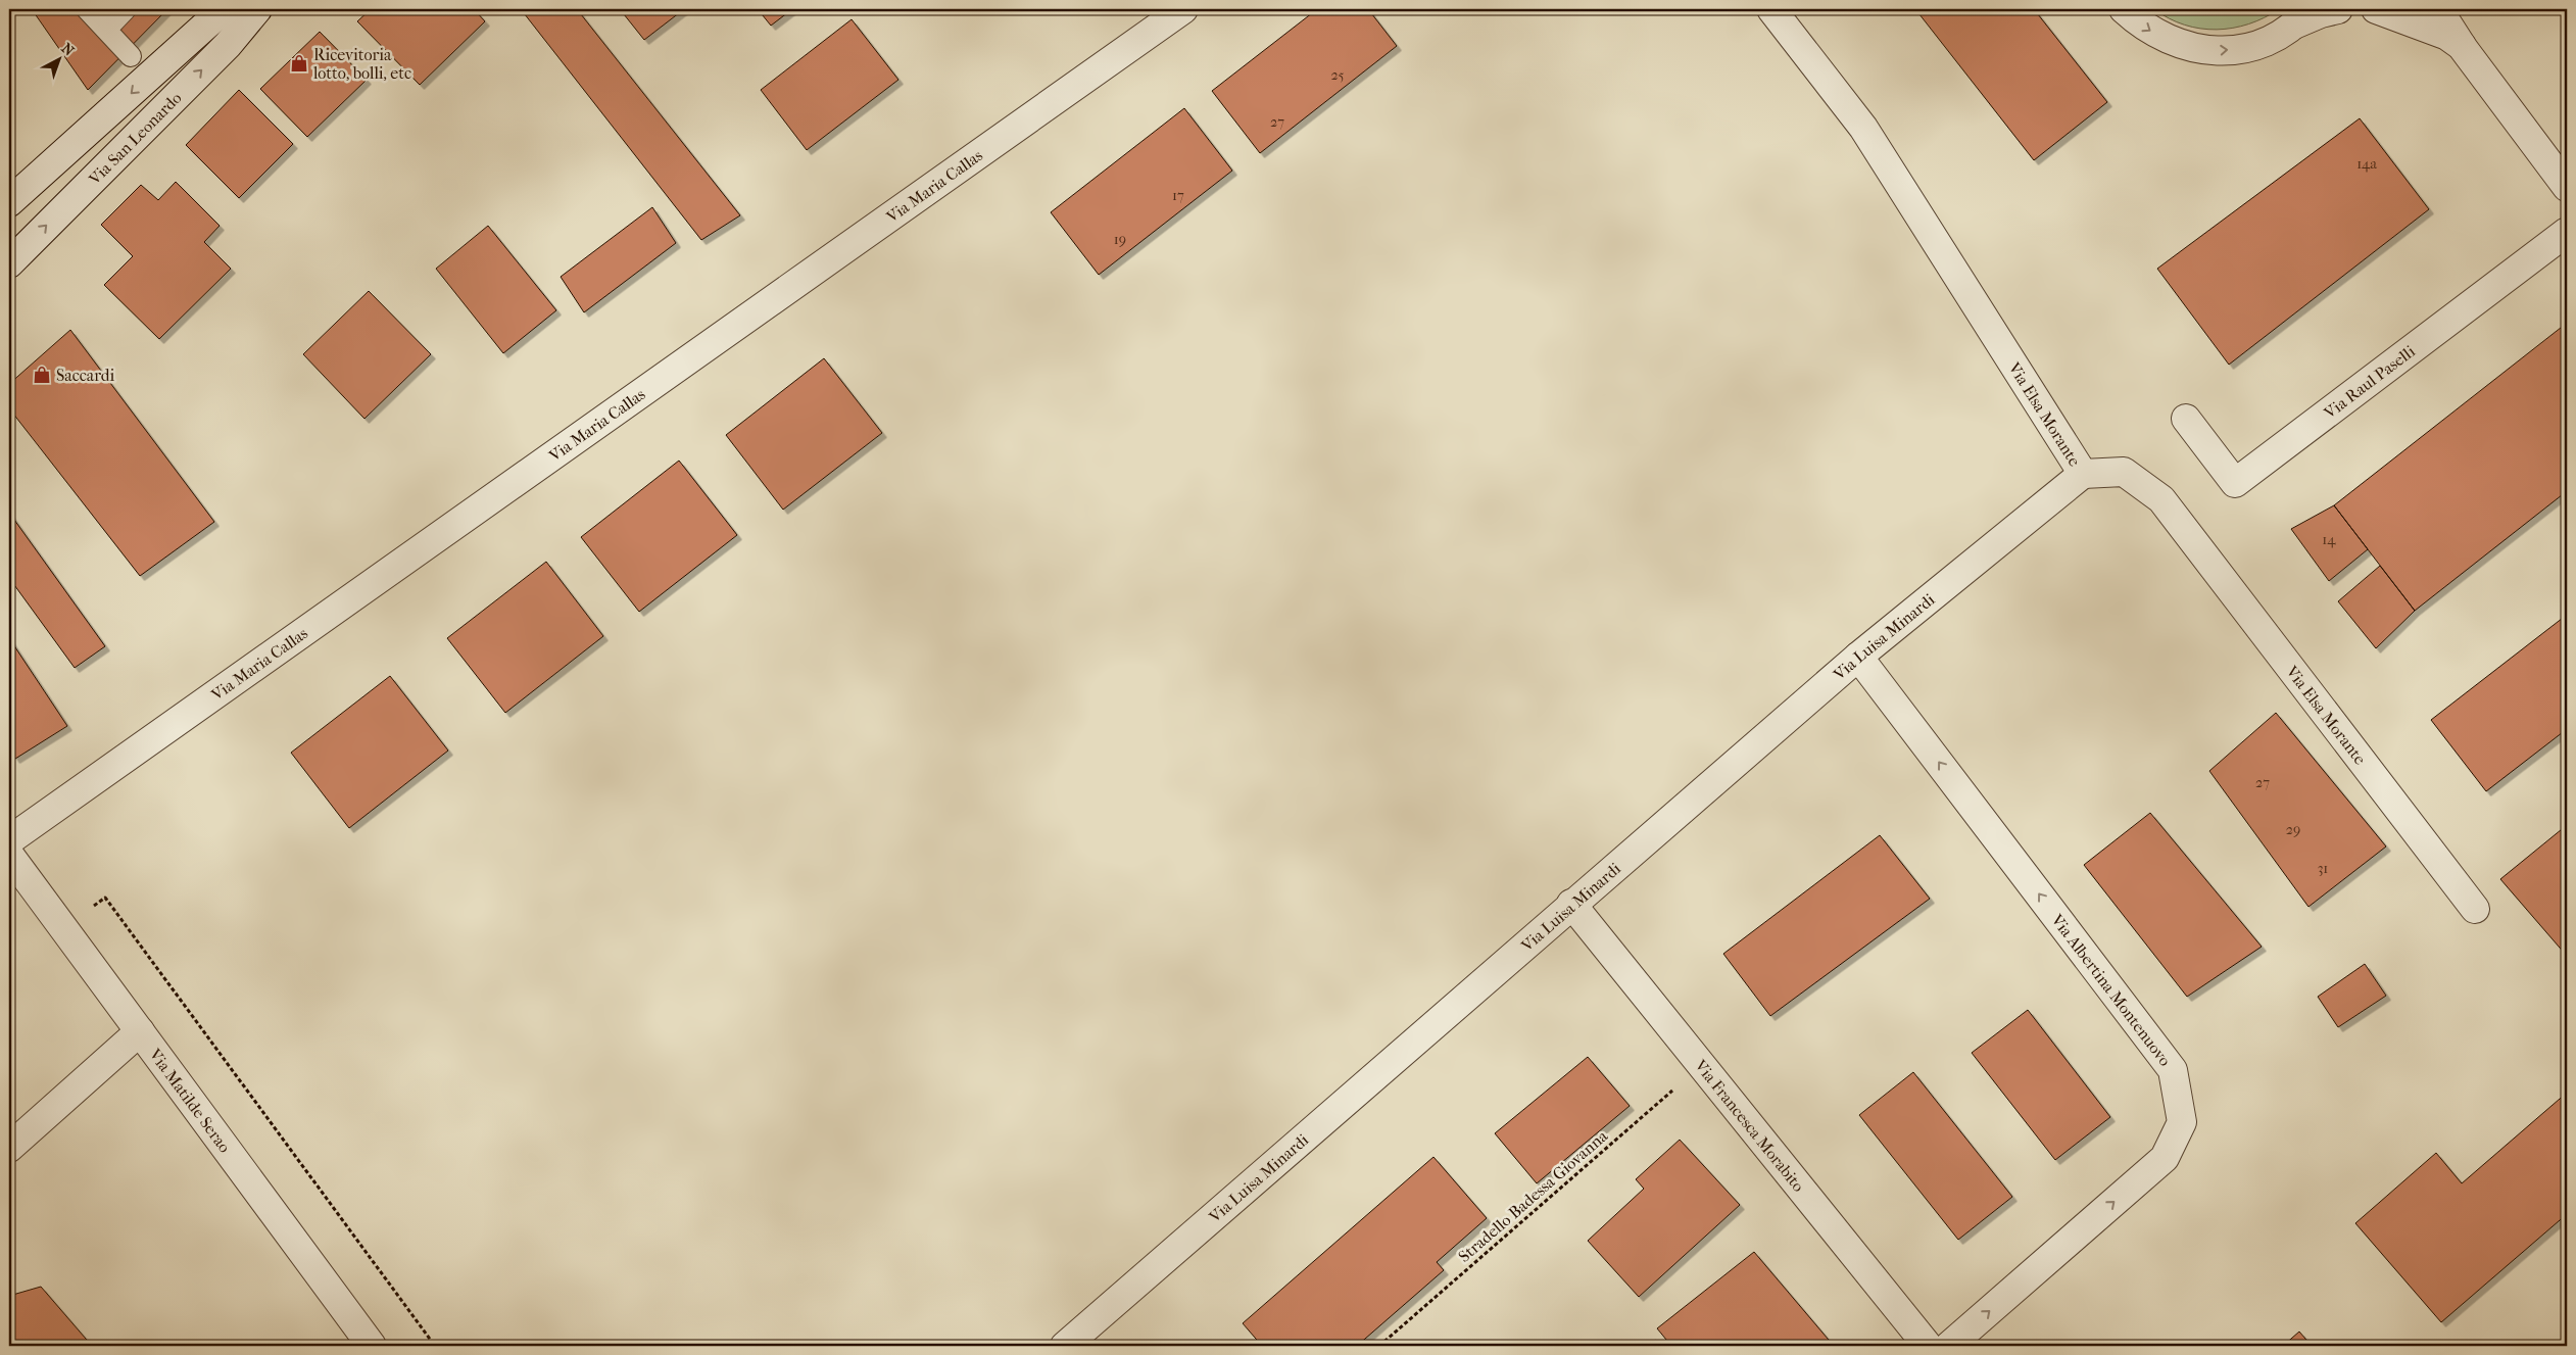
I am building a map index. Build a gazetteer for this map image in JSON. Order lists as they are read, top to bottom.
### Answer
{
  "streets": {
    "street": [
      "Via San Leonardo",
      "Via Maria Callas",
      "Via Raul Paselli",
      "Via Elsa Morante",
      "Via Luisa Minardi",
      "Via Albertina Montenuovo",
      "Via Matilde Serao",
      "Via Francesca Morabito"
    ],
    "path": ["Stradello Badessa Giovanna"]
  },
  "crossings": [
    ["Via Elsa Morante", "Via Luisa Minardi"],
    ["Via Luisa Minardi", "Via Albertina Montenuovo"],
    ["Via Luisa Minardi", "Via Francesca Morabito"],
    ["Via Francesca Morabito", "Stradello Badessa Giovanna"]
  ],
  "places": {
    "shop": ["Ricevitoria lotto, bolli, etc", "Saccardi"]
  },
  "house_numbers": [
    "25",
    "27",
    "14a",
    "17",
    "19",
    "14",
    "27",
    "29",
    "31"
  ],
  "north": "top right"
}
